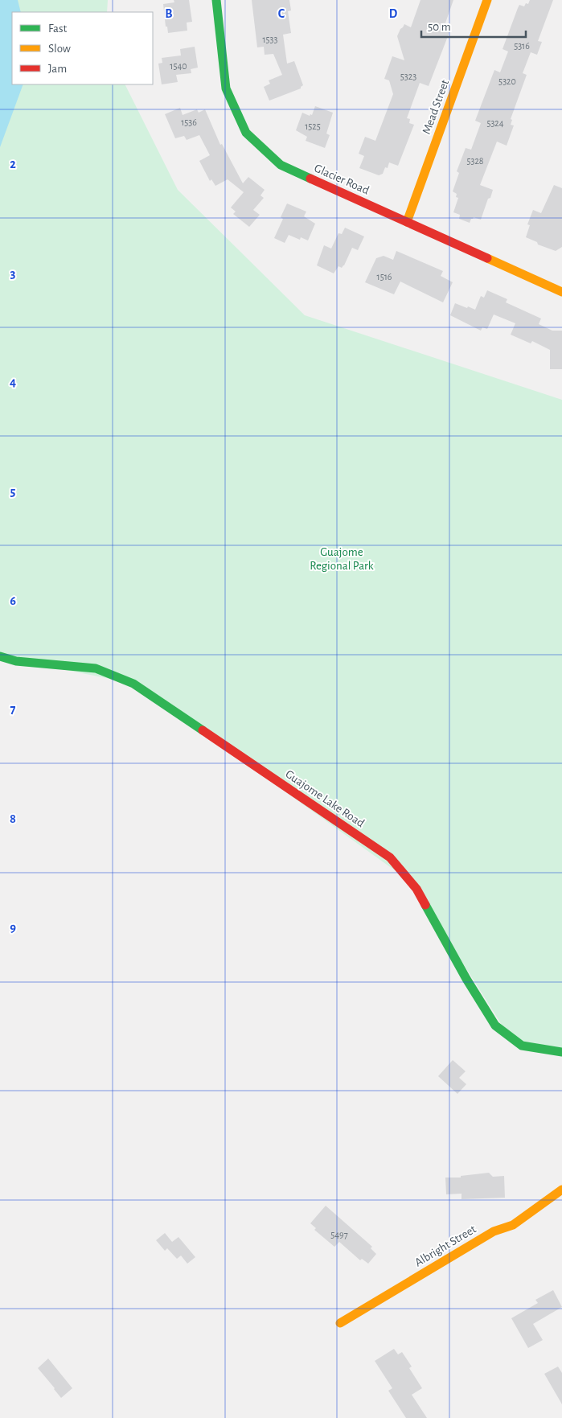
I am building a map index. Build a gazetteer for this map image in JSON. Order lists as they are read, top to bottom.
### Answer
{
  "streets": {
    "street": [
      "Mead Street",
      "Glacier Road",
      "Guajome Lake Road",
      "Albright Street"
    ]
  },
  "crossings": [
    ["Mead Street", "Glacier Road"]
  ],
  "parks": ["Guajome Regional Park"],
  "house_numbers": [
    "1533",
    "5316",
    "1540",
    "5323",
    "5320",
    "1536",
    "5324",
    "1525",
    "5328",
    "1516",
    "5497"
  ],
  "legend": ["Fast", "Slow", "Jam"],
  "scale_bar": "50 m",
  "grid": {
    "columns": ["B", "C", "D"],
    "rows": [
      "2",
      "3",
      "4",
      "5",
      "6",
      "7",
      "8",
      "9"
    ]
  }
}
